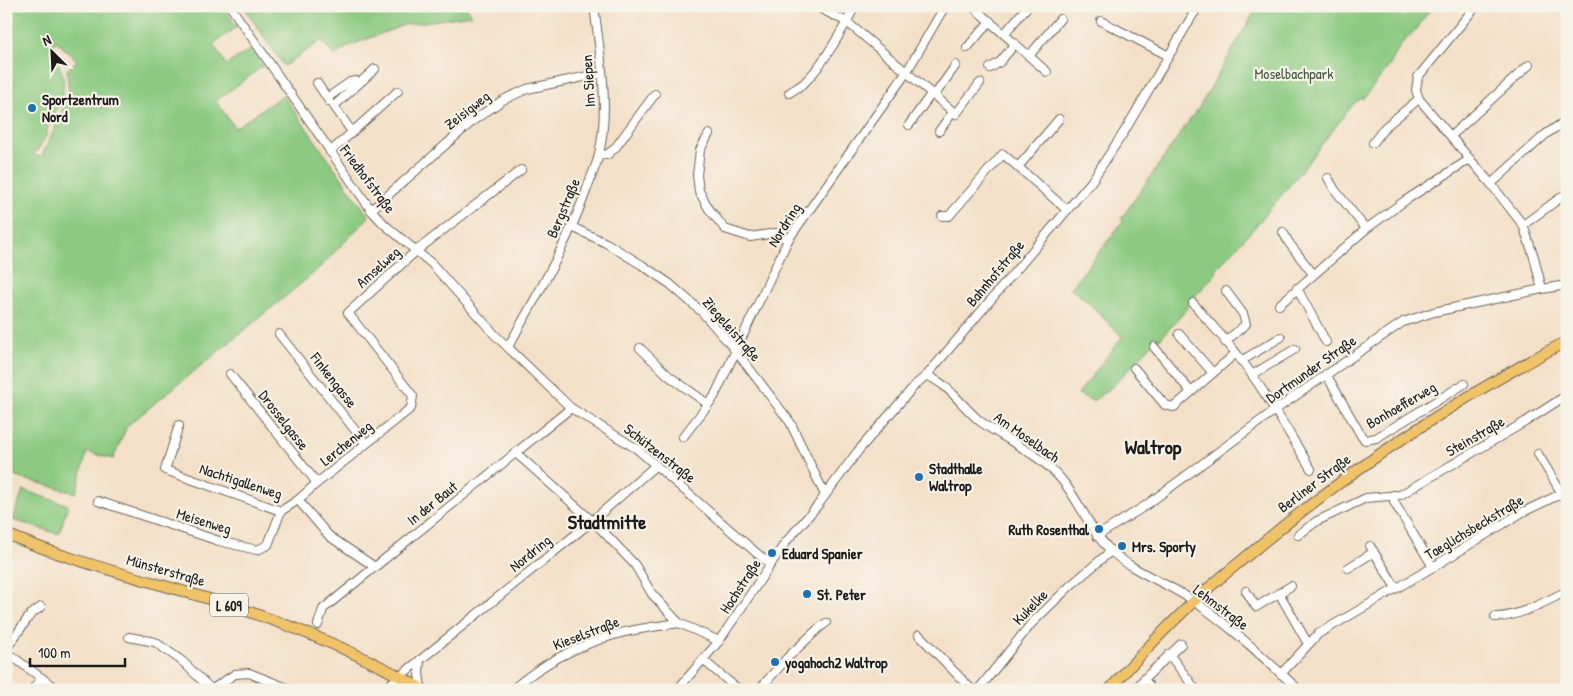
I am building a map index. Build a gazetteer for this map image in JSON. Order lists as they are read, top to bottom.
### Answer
{
  "streets": {
    "main road": ["Berliner Straße", "Münsterstraße", "L 609"],
    "street": [
      "Im Siepen",
      "Zeisigweg",
      "Friedhofstraße",
      "Bergstraße",
      "Nordring",
      "Amselweg",
      "Bahnhofstraße",
      "Ziegeleistraße",
      "Dortmunder Straße",
      "Finkengasse",
      "Bonhoefferweg",
      "Drosselgasse",
      "Steinstraße",
      "Am Moselbach",
      "Lerchenweg",
      "Schützenstraße",
      "Nachtigallenweg",
      "In der Baut",
      "Meisenweg",
      "Taeglichsbeckstraße",
      "Hochstraße",
      "Kukelke",
      "Lehmstraße",
      "Kieselstraße"
    ]
  },
  "crossings": [
    ["Im Siepen", "Zeisigweg"],
    ["Im Siepen", "Bergstraße"],
    ["Zeisigweg", "Friedhofstraße"],
    ["Friedhofstraße", "Bergstraße"],
    ["Friedhofstraße", "Amselweg"],
    ["Friedhofstraße", "Schützenstraße"],
    ["Bergstraße", "Ziegeleistraße"],
    ["Bergstraße", "Schützenstraße"],
    ["Nordring", "Ziegeleistraße"],
    ["Nordring", "Schützenstraße"],
    ["Nordring", "Münsterstraße"],
    ["Amselweg", "Lerchenweg"],
    ["Bahnhofstraße", "Ziegeleistraße"],
    ["Bahnhofstraße", "Am Moselbach"],
    ["Bahnhofstraße", "Hochstraße"],
    ["Ziegeleistraße", "Hochstraße"],
    ["Dortmunder Straße", "Bonhoefferweg"],
    ["Dortmunder Straße", "Am Moselbach"],
    ["Dortmunder Straße", "Lehmstraße"],
    ["Finkengasse", "Lerchenweg"],
    ["Drosselgasse", "Lerchenweg"],
    ["Am Moselbach", "Lehmstraße"],
    ["Lerchenweg", "Nachtigallenweg"],
    ["Schützenstraße", "In der Baut"],
    ["Schützenstraße", "Hochstraße"],
    ["Nachtigallenweg", "In der Baut"],
    ["Nachtigallenweg", "Meisenweg"],
    ["Berliner Straße", "Lehmstraße"],
    ["Taeglichsbeckstraße", "Lehmstraße"],
    ["Kukelke", "Lehmstraße"]
  ],
  "districts": ["Waltrop", "Stadtmitte"],
  "parks": ["Moselbachpark"],
  "places": [
    "Sportzentrum Nord",
    "Stadthalle Waltrop",
    "Ruth Rosenthal",
    "Mrs. Sporty",
    "Eduard Spanier",
    "St. Peter",
    "yogahoch2 Waltrop"
  ],
  "scale_bar": "100 m",
  "north": "top left"
}
